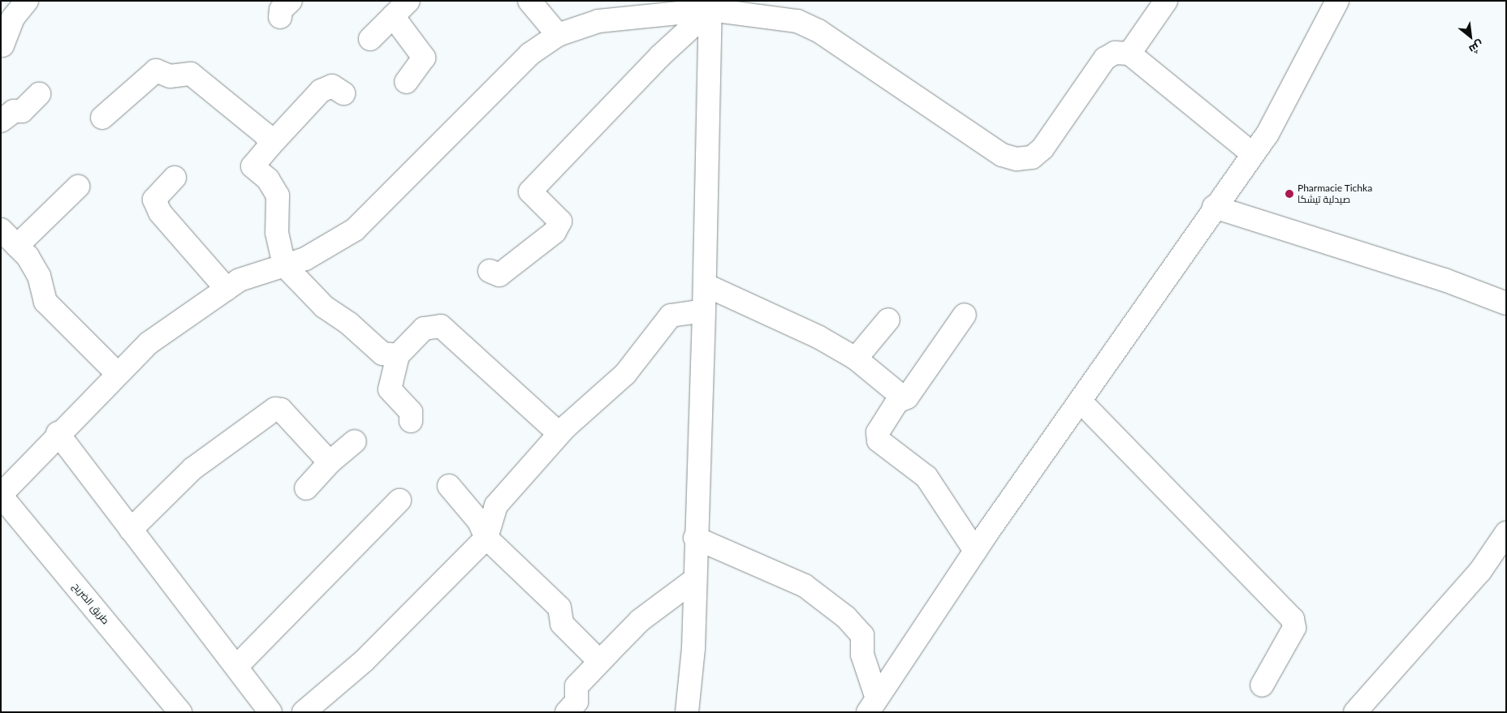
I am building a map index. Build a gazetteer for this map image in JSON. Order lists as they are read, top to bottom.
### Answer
{
  "streets": {
    "street": ["طريق الضريح"]
  },
  "places": ["Pharmacie Tichka صيدلية تيشكا"],
  "north": "bottom right"
}
